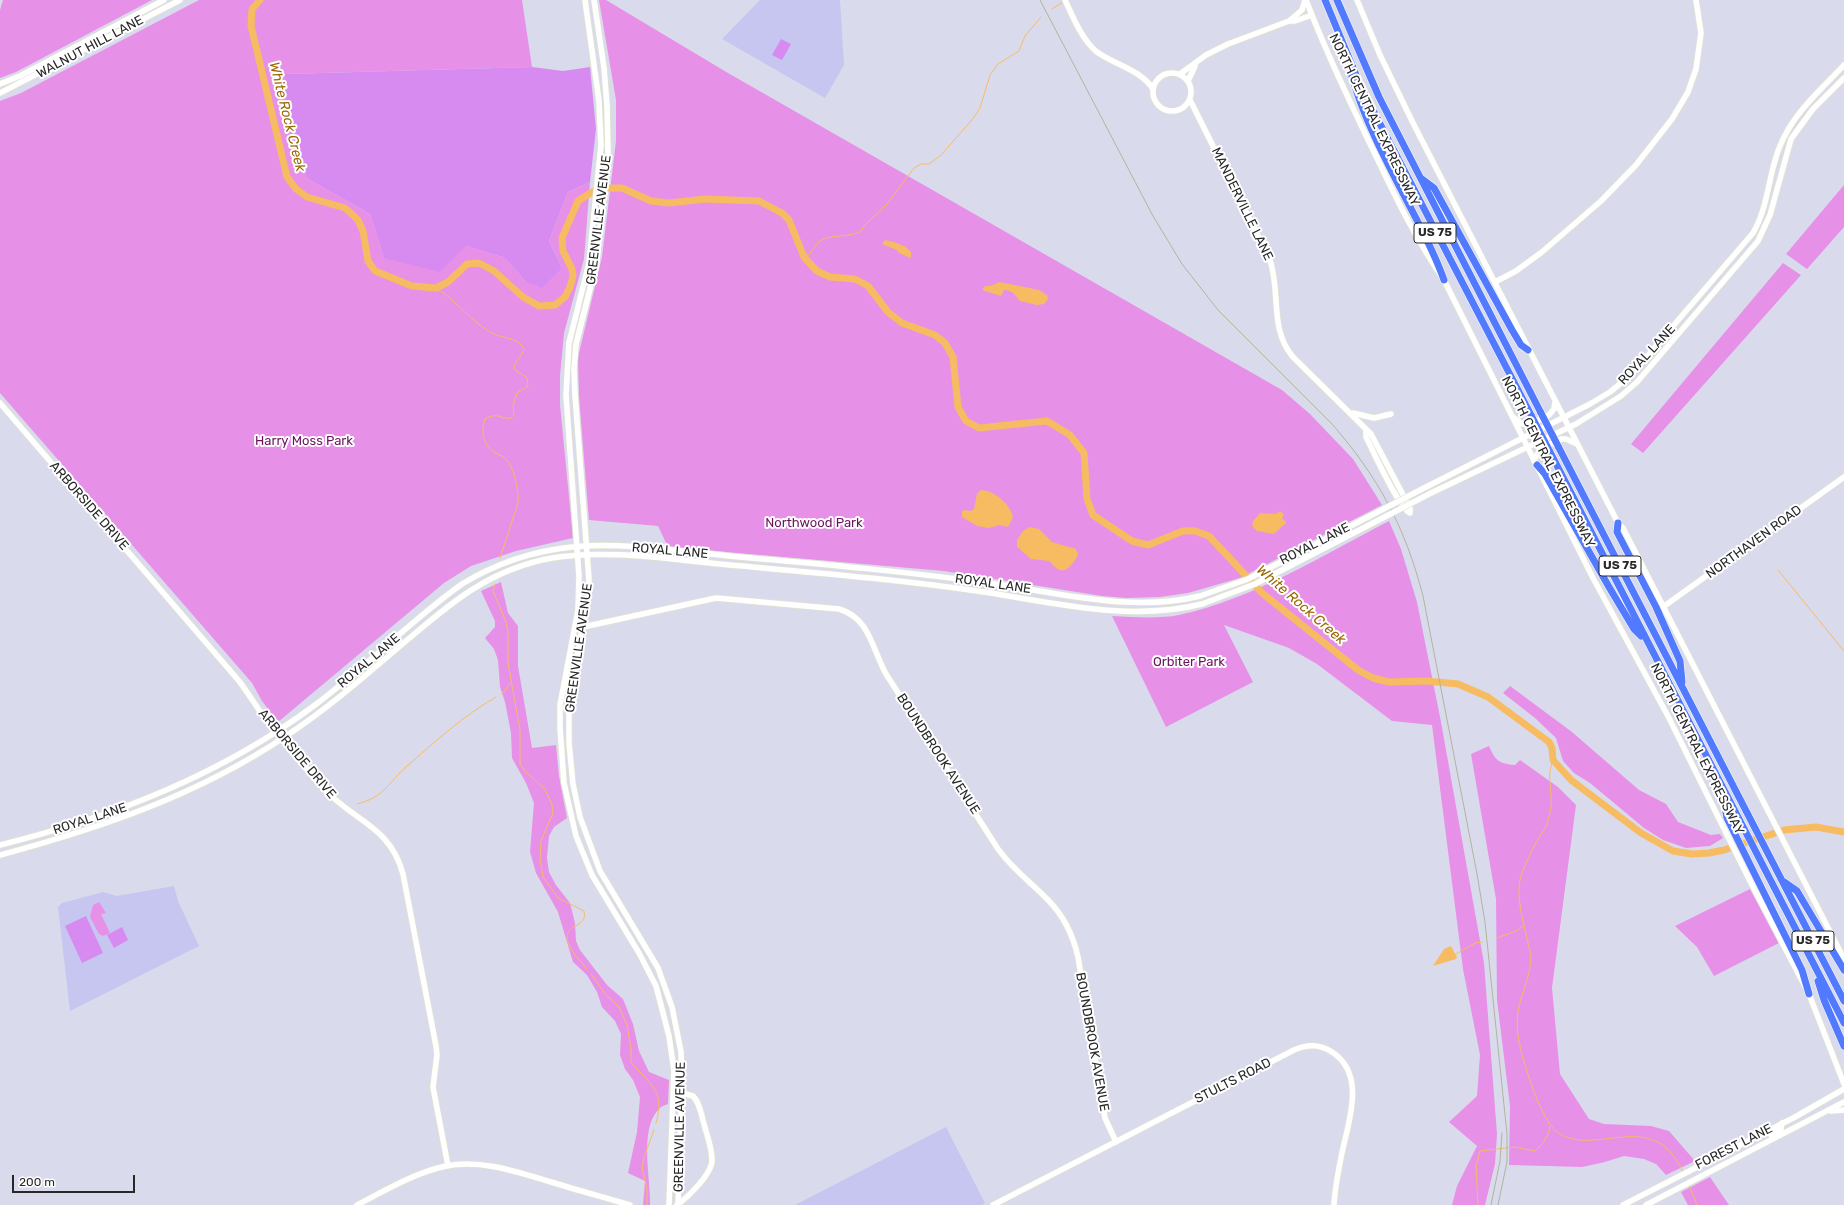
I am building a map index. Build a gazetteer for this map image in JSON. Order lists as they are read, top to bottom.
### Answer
{
  "streets": {
    "highway": ["NORTH CENTRAL EXPRESSWAY", "US 75"],
    "main road": [
      "WALNUT HILL LANE",
      "MANDERVILLE LANE",
      "GREENVILLE AVENUE",
      "ROYAL LANE",
      "ARBORSIDE DRIVE",
      "NORTHAVEN ROAD",
      "BOUNDBROOK AVENUE",
      "STULTS ROAD",
      "FOREST LANE"
    ]
  },
  "crossings": [
    ["NORTH CENTRAL EXPRESSWAY", "ROYAL LANE"],
    ["GREENVILLE AVENUE", "ROYAL LANE"],
    ["GREENVILLE AVENUE", "BOUNDBROOK AVENUE"],
    ["ROYAL LANE", "ARBORSIDE DRIVE"],
    ["BOUNDBROOK AVENUE", "STULTS ROAD"]
  ],
  "water": ["White Rock Creek"],
  "parks": ["Harry Moss Park", "Northwood Park", "Orbiter Park"],
  "scale_bar": "200 m"
}
